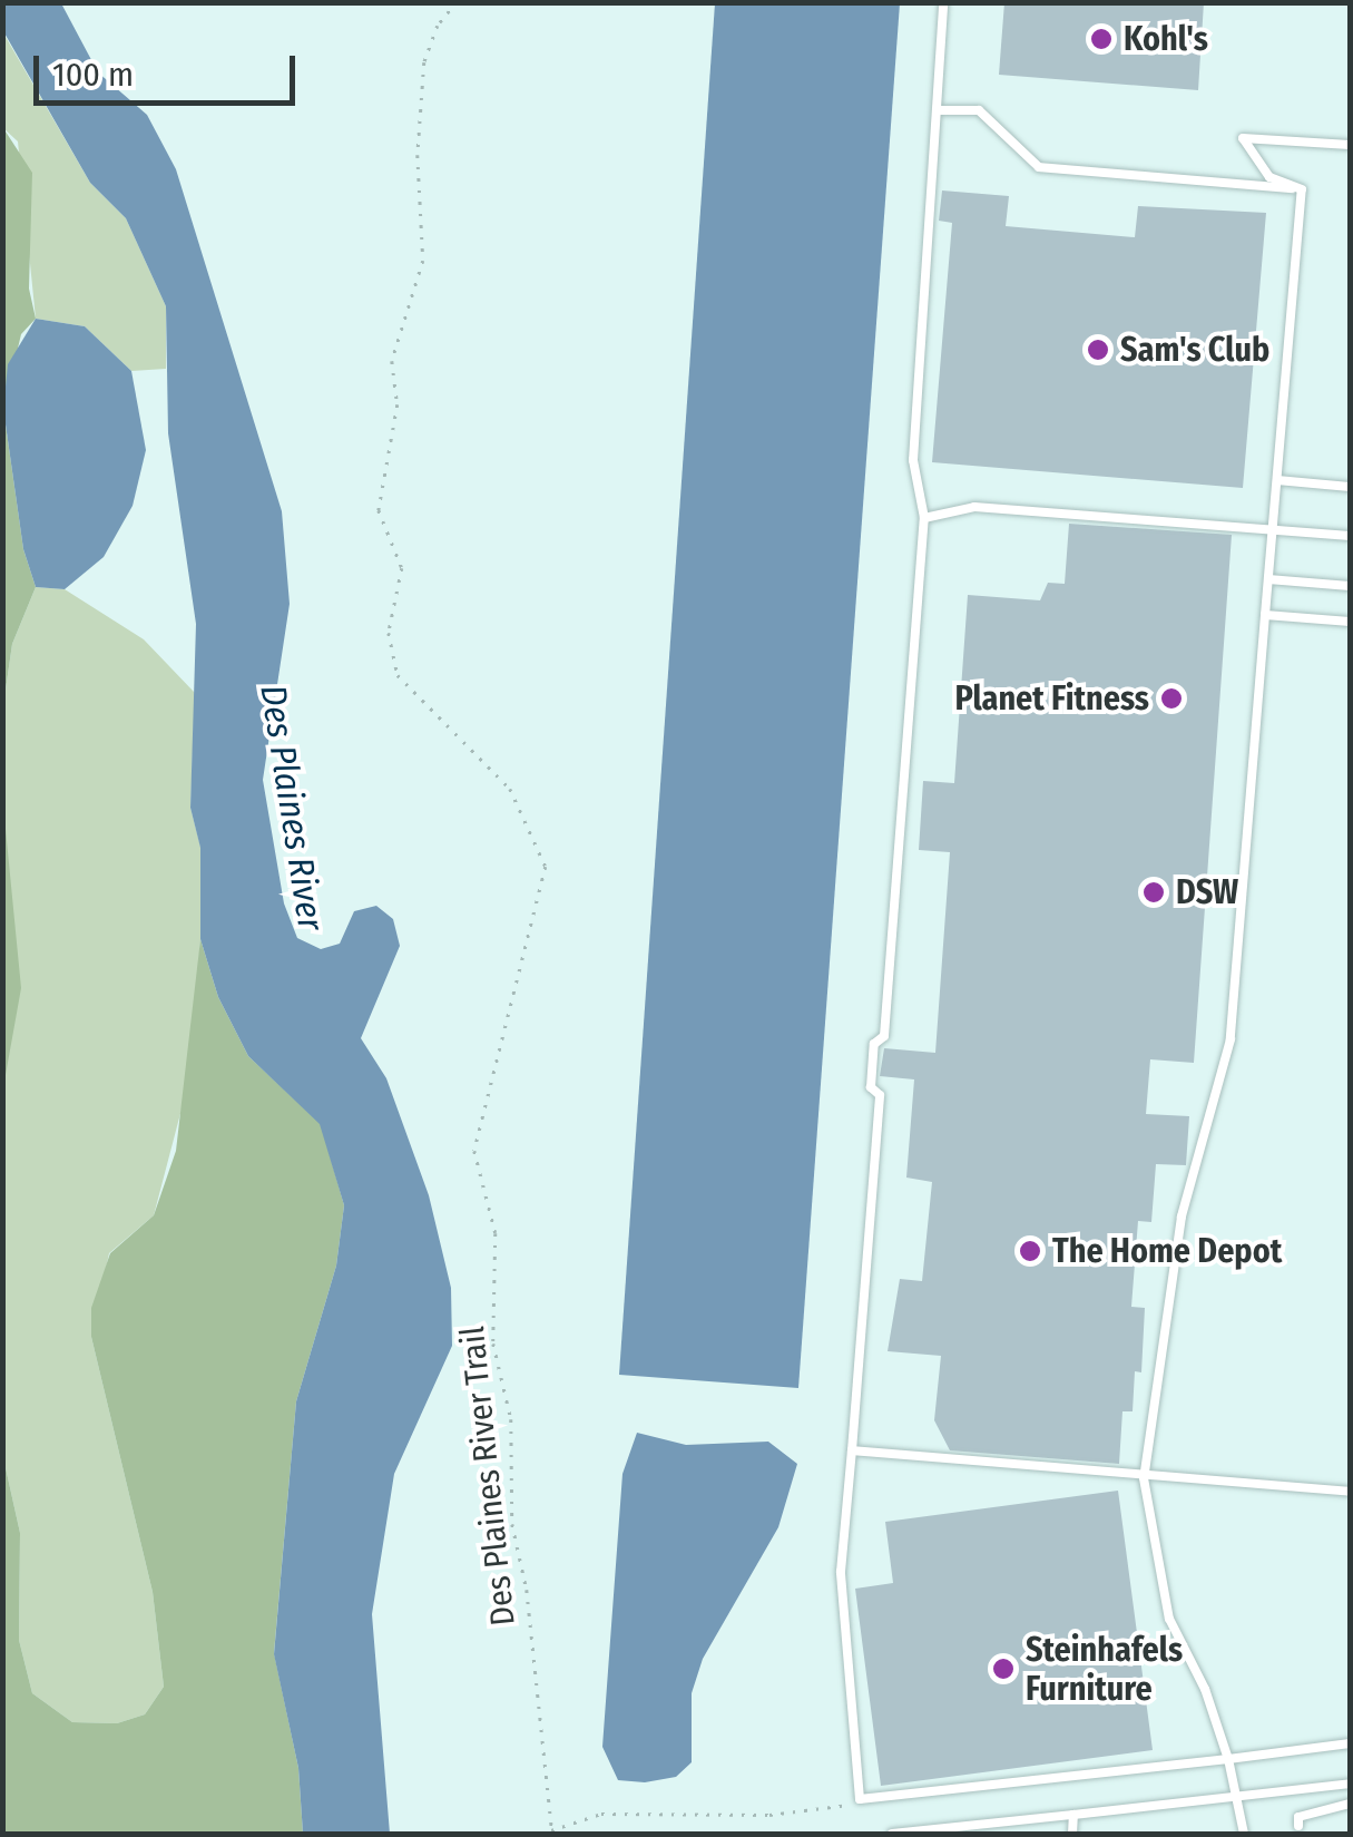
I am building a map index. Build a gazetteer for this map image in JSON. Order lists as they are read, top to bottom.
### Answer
{
  "streets": {
    "path": ["Des Plaines River Trail"]
  },
  "water": ["Des Plaines River"],
  "places": [
    "Kohl's",
    "Sam's Club",
    "Planet Fitness",
    "DSW",
    "The Home Depot",
    "Steinhafels Furniture"
  ],
  "scale_bar": "100 m"
}
